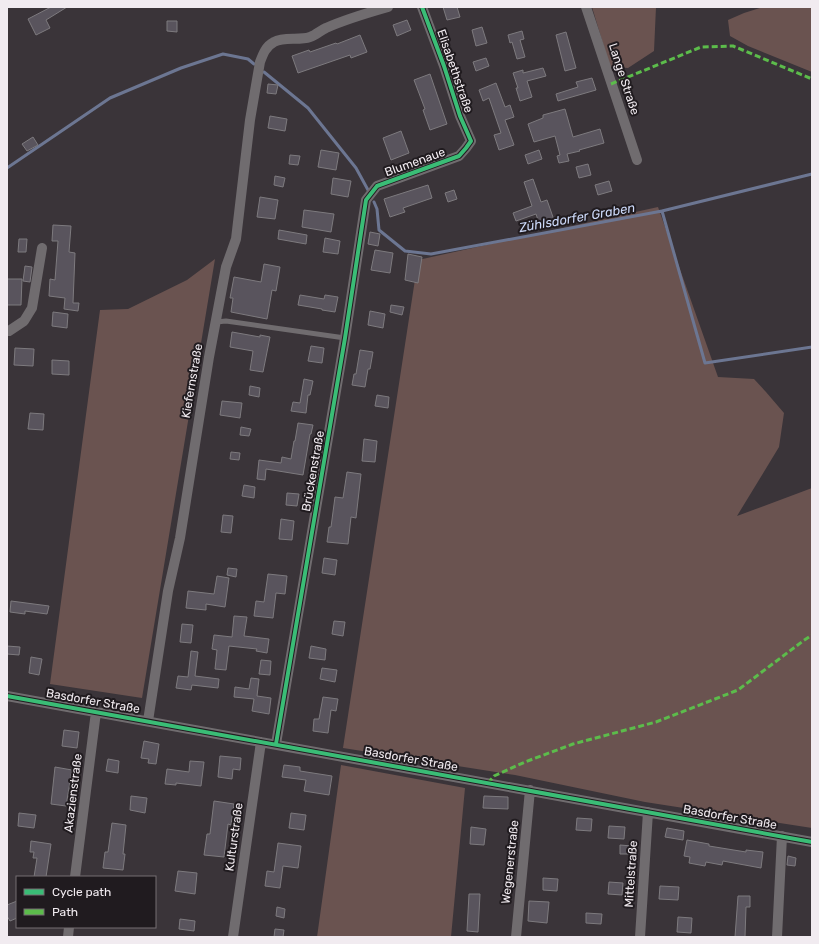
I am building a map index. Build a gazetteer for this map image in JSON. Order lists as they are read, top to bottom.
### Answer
{
  "streets": {
    "street": [
      "Elisabethstraße",
      "Lange Straße",
      "Blumenaue",
      "Kiefernstraße",
      "Brückenstraße",
      "Basdorfer Straße",
      "Akazienstraße",
      "Kulturstraße",
      "Wegenerstraße",
      "Mittelstraße"
    ]
  },
  "crossings": [
    ["Elisabethstraße", "Blumenaue"],
    ["Blumenaue", "Brückenstraße"],
    ["Kiefernstraße", "Basdorfer Straße"],
    ["Brückenstraße", "Basdorfer Straße"],
    ["Basdorfer Straße", "Akazienstraße"],
    ["Basdorfer Straße", "Kulturstraße"],
    ["Basdorfer Straße", "Wegenerstraße"],
    ["Basdorfer Straße", "Mittelstraße"]
  ],
  "water": ["Zühlsdorfer Graben"],
  "legend": ["Cycle path", "Path"]
}
